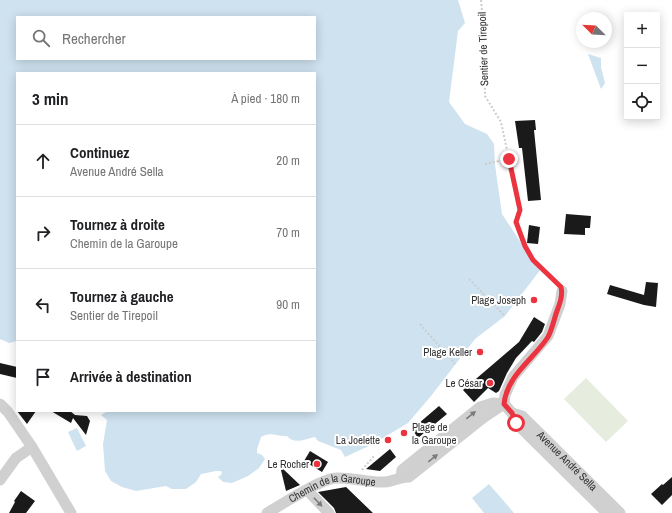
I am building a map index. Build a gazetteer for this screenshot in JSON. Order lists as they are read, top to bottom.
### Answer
{
  "streets": {
    "street": ["Avenue André Sella", "Chemin de la Garoupe"],
    "path": ["Sentier de Tirepoil"]
  },
  "crossings": [
    ["Avenue André Sella", "Chemin de la Garoupe"]
  ],
  "one_way": ["Chemin de la Garoupe"],
  "places": [
    "Plage Joseph",
    "Plage Keller",
    "Le César",
    "Plage de la Garoupe",
    "La Joelette",
    "Le Rocher"
  ],
  "north": "top left",
  "page": {
    "map_buttons": ["+", "−"],
    "search": "Rechercher",
    "heading": ["3 min", "À pied · 180 m"],
    "list": [
      ["Continuez", "Avenue André Sella", "20 m"],
      ["Tournez à droite", "Chemin de la Garoupe", "70 m"],
      ["Tournez à gauche", "Sentier de Tirepoil", "90 m"],
      "Arrivée à destination"
    ]
  }
}
